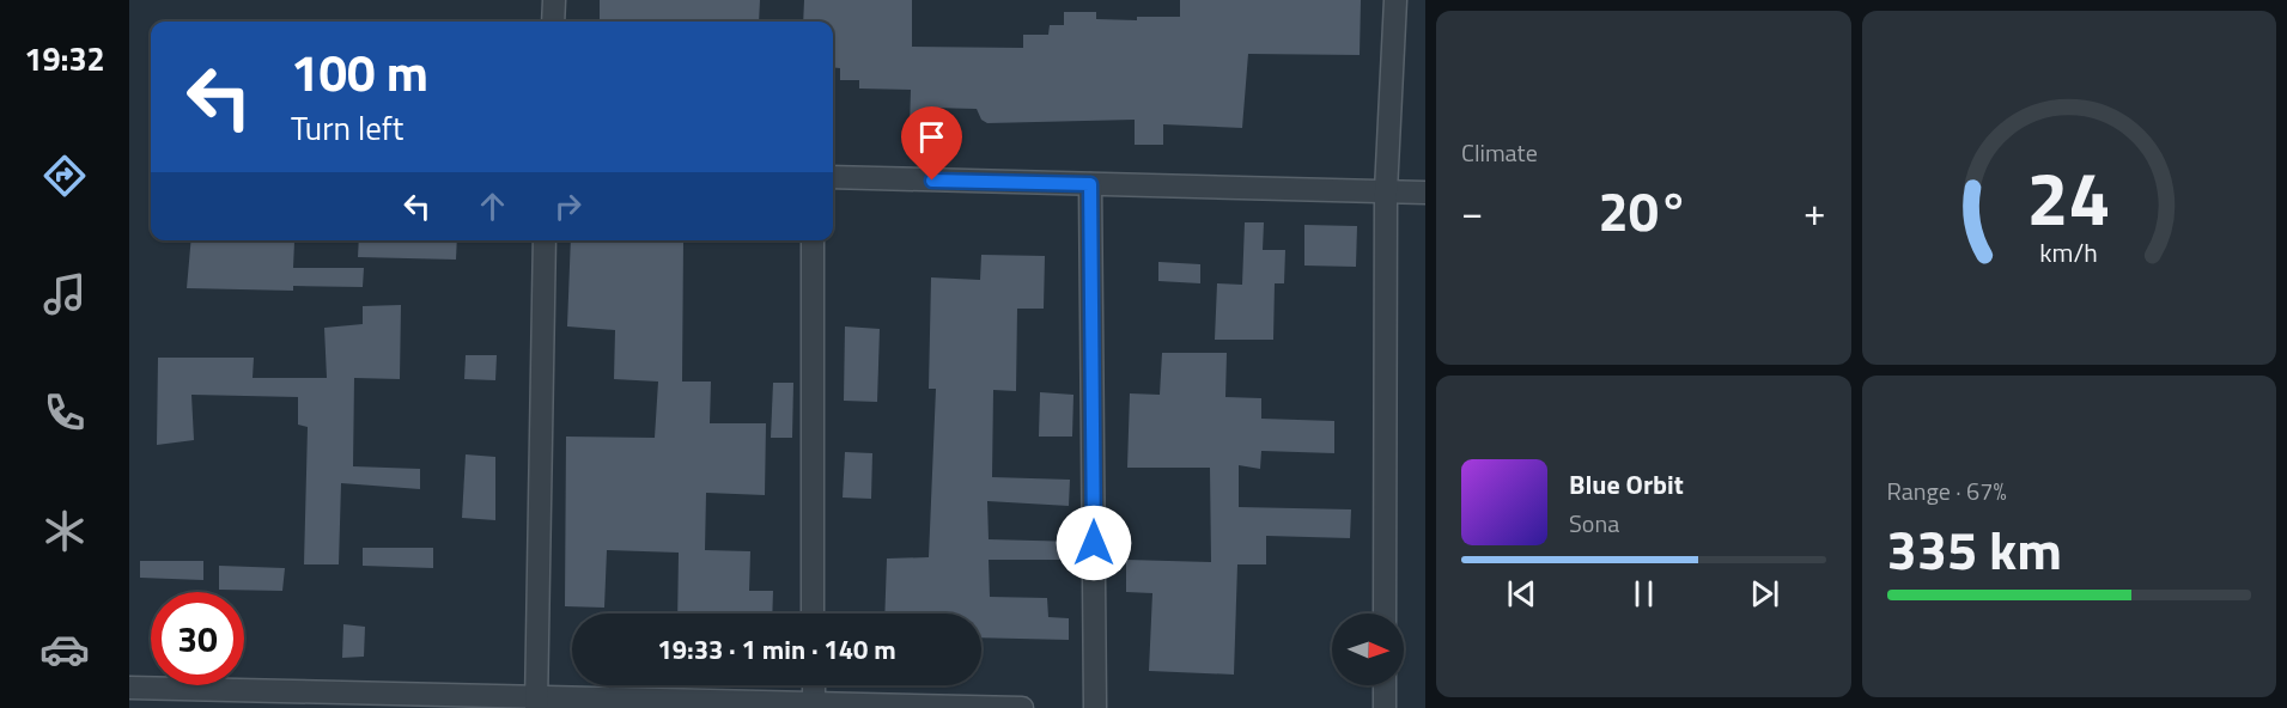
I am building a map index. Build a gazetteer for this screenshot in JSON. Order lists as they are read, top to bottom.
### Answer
{
  "north": "right",
  "page": {
    "tabs": "19:32",
    "tile": [
      "Climate",
      ["Range · 67%", "335 km"]
    ],
    "turn": ["100 m", "Turn left"],
    "heat": ["−", "20°", "+"],
    "song": ["Blue Orbit", "Sona"],
    "limit": "30",
    "trip": "19:33 · 1 min · 140 m",
    "gauge": ["24", "km/h"]
  }
}
